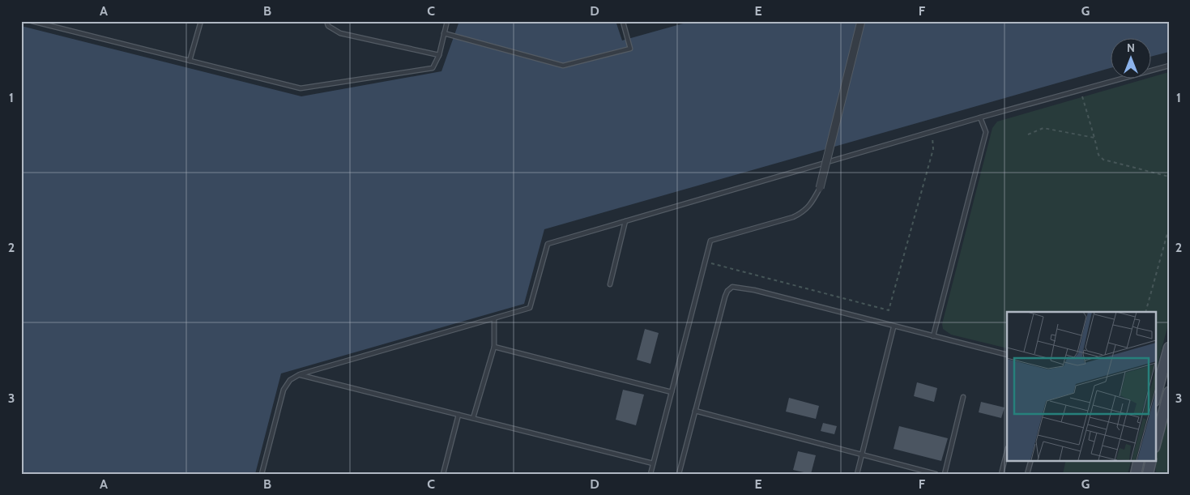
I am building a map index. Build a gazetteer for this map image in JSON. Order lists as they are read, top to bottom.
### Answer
{
  "north": "top",
  "grid": {
    "columns": [
      "A",
      "B",
      "C",
      "D",
      "E",
      "F",
      "G"
    ],
    "rows": ["1", "2", "3"]
  }
}
